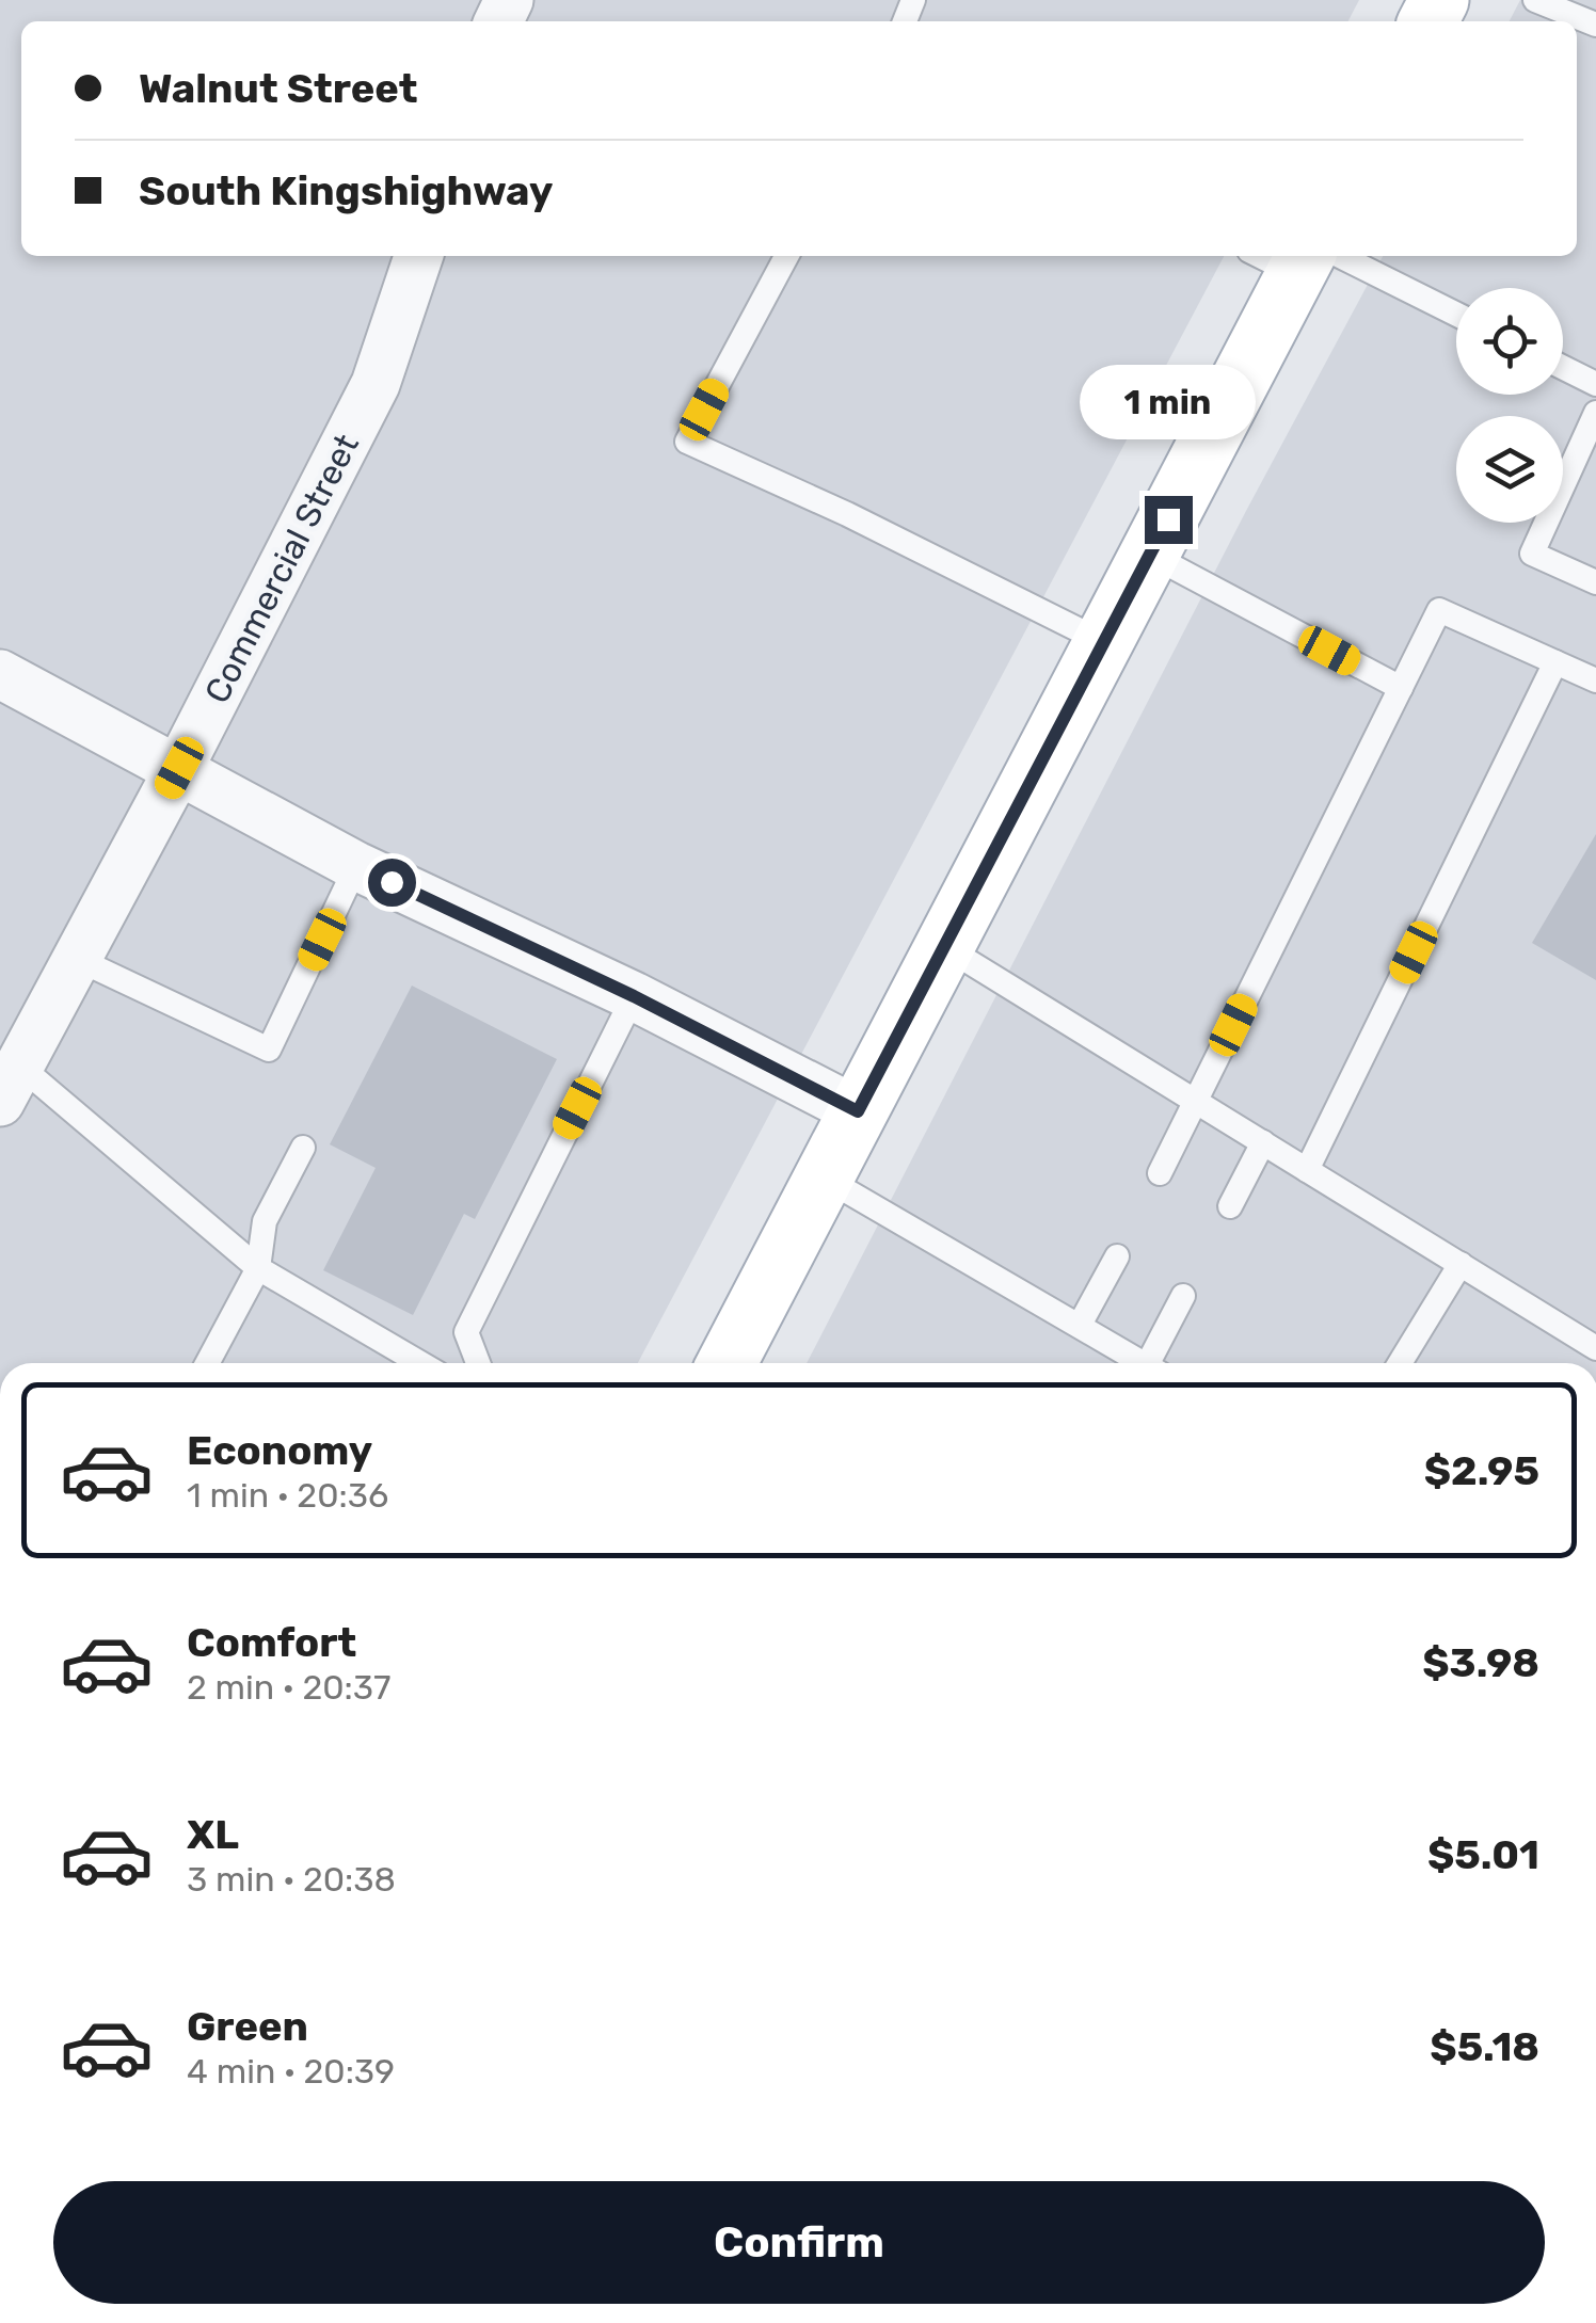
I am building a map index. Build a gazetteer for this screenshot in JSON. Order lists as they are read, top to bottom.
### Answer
{
  "streets": {
    "street": ["Commercial Street"]
  },
  "page": {
    "banner": ["Walnut Street", "South Kingshighway"],
    "bubble": "1 min",
    "list": [
      {
        "name": "Economy",
        "note": "1 min · 20:36",
        "value": "$2.95"
      },
      {
        "name": "Comfort",
        "note": "2 min · 20:37",
        "value": "$3.98"
      },
      {
        "name": "XL",
        "note": "3 min · 20:38",
        "value": "$5.01"
      },
      {
        "name": "Green",
        "note": "4 min · 20:39",
        "value": "$5.18"
      }
    ],
    "buttons": "Confirm"
  }
}
